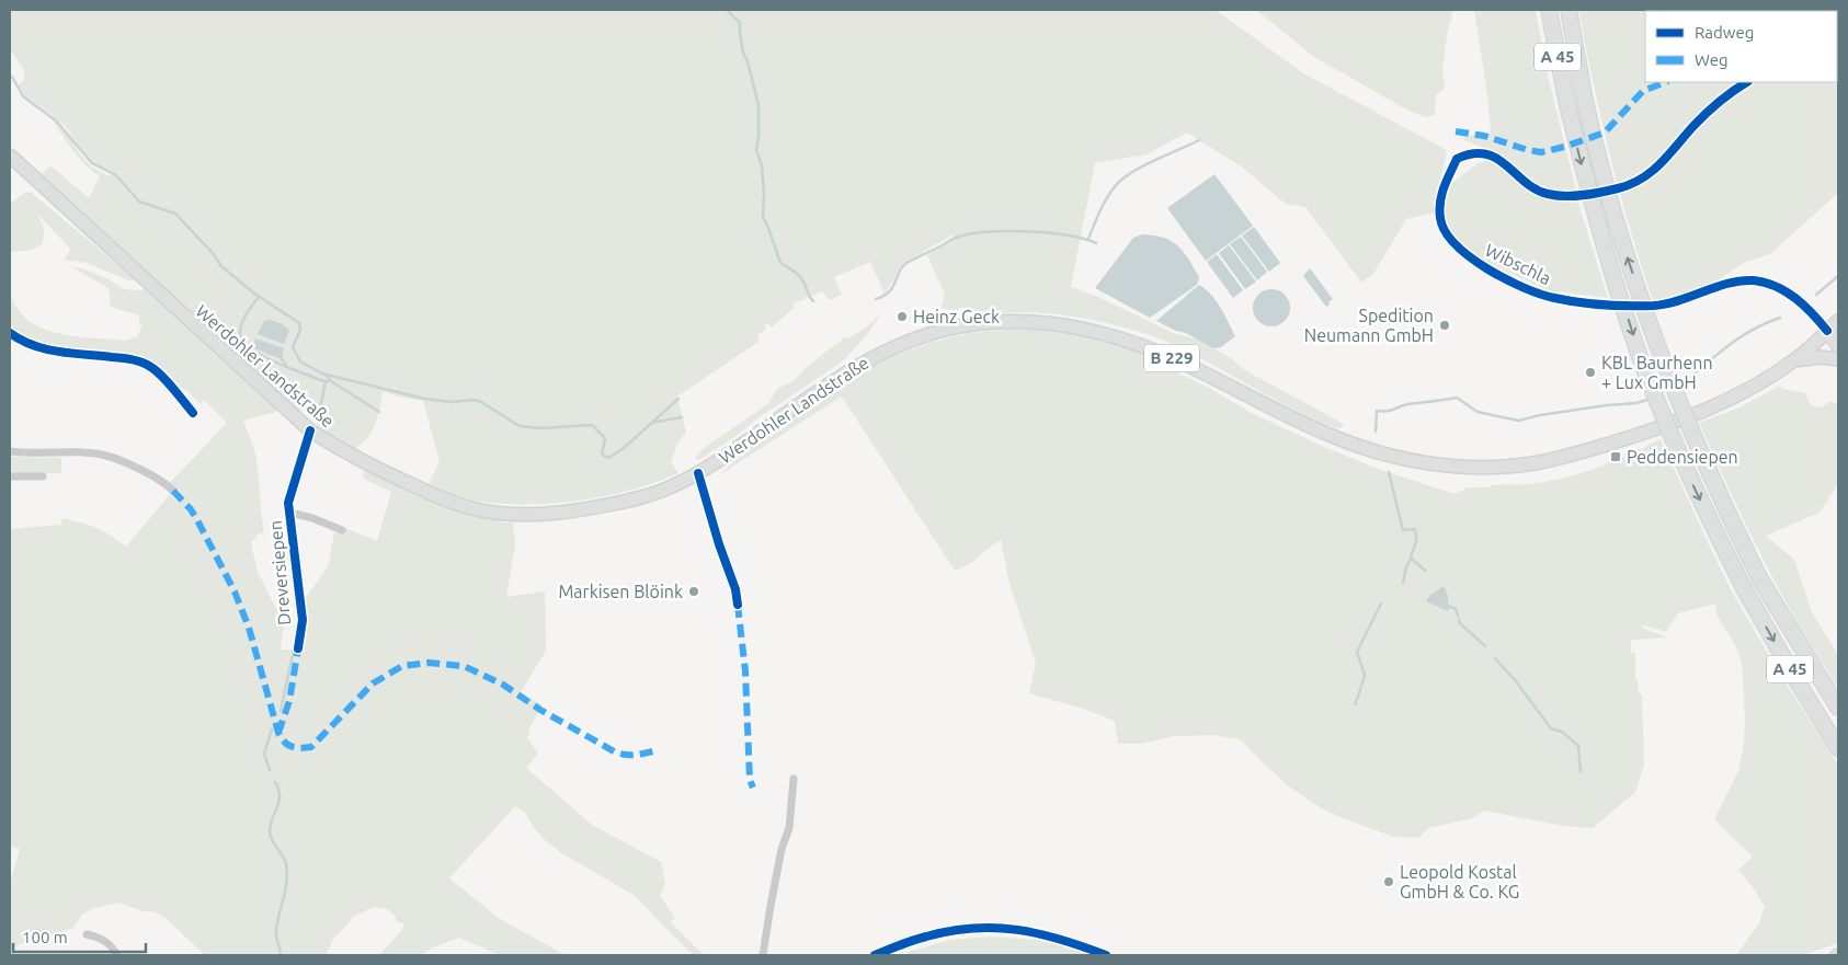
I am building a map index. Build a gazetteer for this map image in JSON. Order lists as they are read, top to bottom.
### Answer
{
  "streets": {
    "highway": ["A 45"],
    "main road": ["B 229", "Werdohler Landstraße"],
    "street": ["Wibschla", "Dreversiepen"]
  },
  "crossings": [
    ["Wibschla", "B 229"],
    ["Wibschla", "Werdohler Landstraße"],
    ["B 229", "Werdohler Landstraße"],
    ["Werdohler Landstraße", "Dreversiepen"]
  ],
  "places": {
    "other": [
      "Heinz Geck",
      "Spedition Neumann GmbH",
      "KBL Baurhenn + Lux GmbH",
      "Markisen Blöink",
      "Leopold Kostal GmbH & Co. KG"
    ],
    "transit": ["Peddensiepen"]
  },
  "legend": ["Radweg", "Weg"],
  "scale_bar": "100 m"
}
